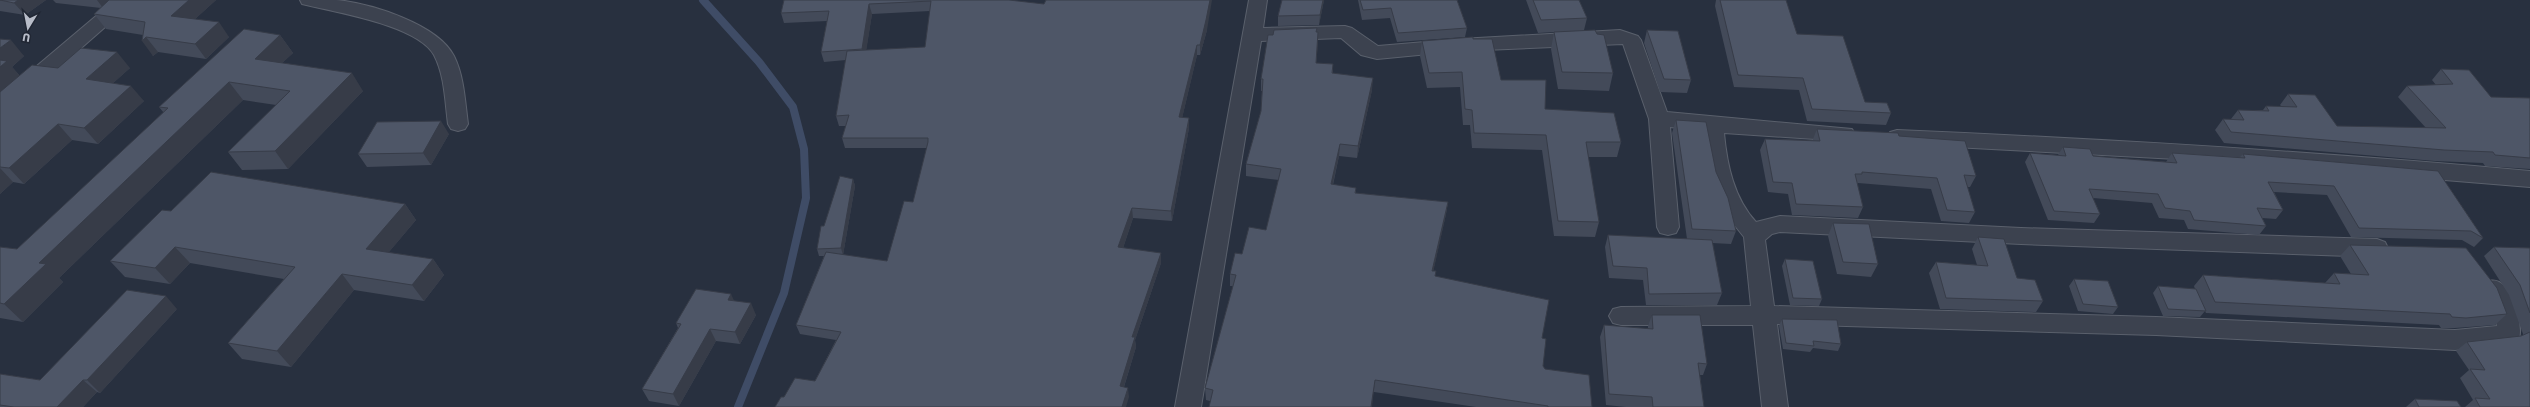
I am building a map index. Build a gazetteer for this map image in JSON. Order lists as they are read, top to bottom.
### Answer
{
  "north": "bottom"
}
